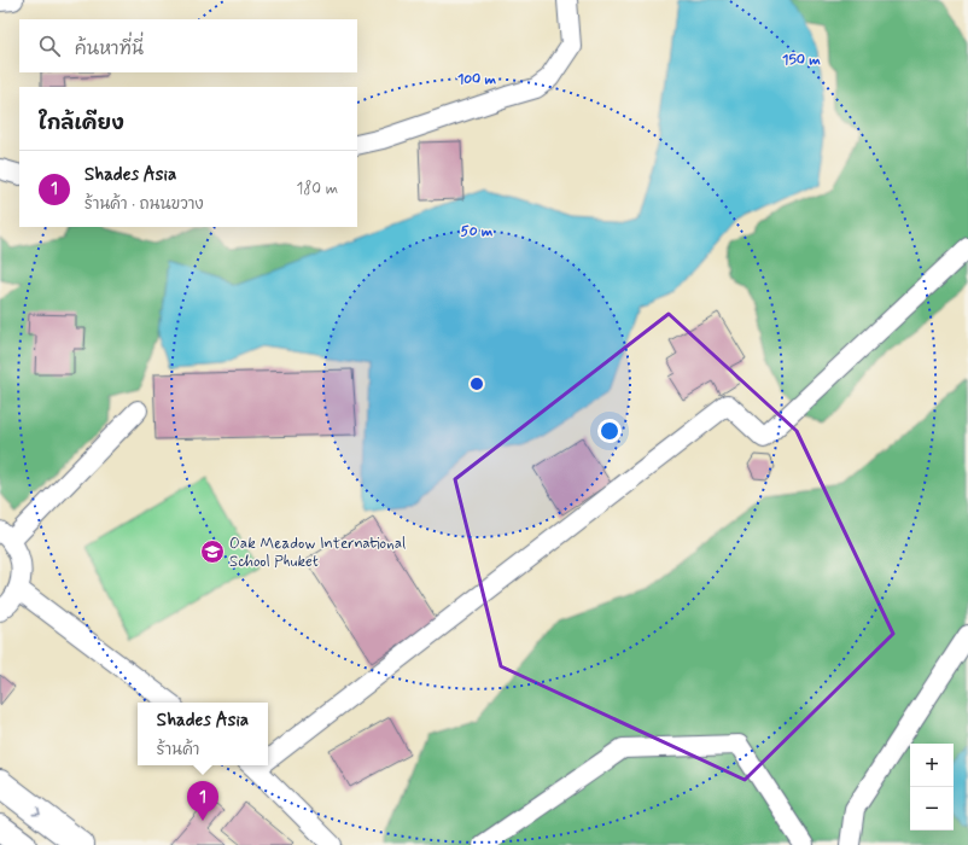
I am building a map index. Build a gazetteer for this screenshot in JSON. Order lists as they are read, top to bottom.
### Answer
{
  "places": {
    "school or university": ["Oak Meadow International School Phuket"]
  },
  "page": {
    "search": "ค้นหาที่นี่",
    "heading": "ใกล้เคียง",
    "list": [
      {
        "mark": "1",
        "name": "Shades Asia",
        "note": "ร้านค้า · ถนนขวาง",
        "value": "180 m"
      }
    ],
    "popup": ["Shades Asia", "ร้านค้า"],
    "map_buttons": ["+", "−"],
    "pins": "1"
  },
  "rings": ["150 m", "100 m", "50 m"]
}
